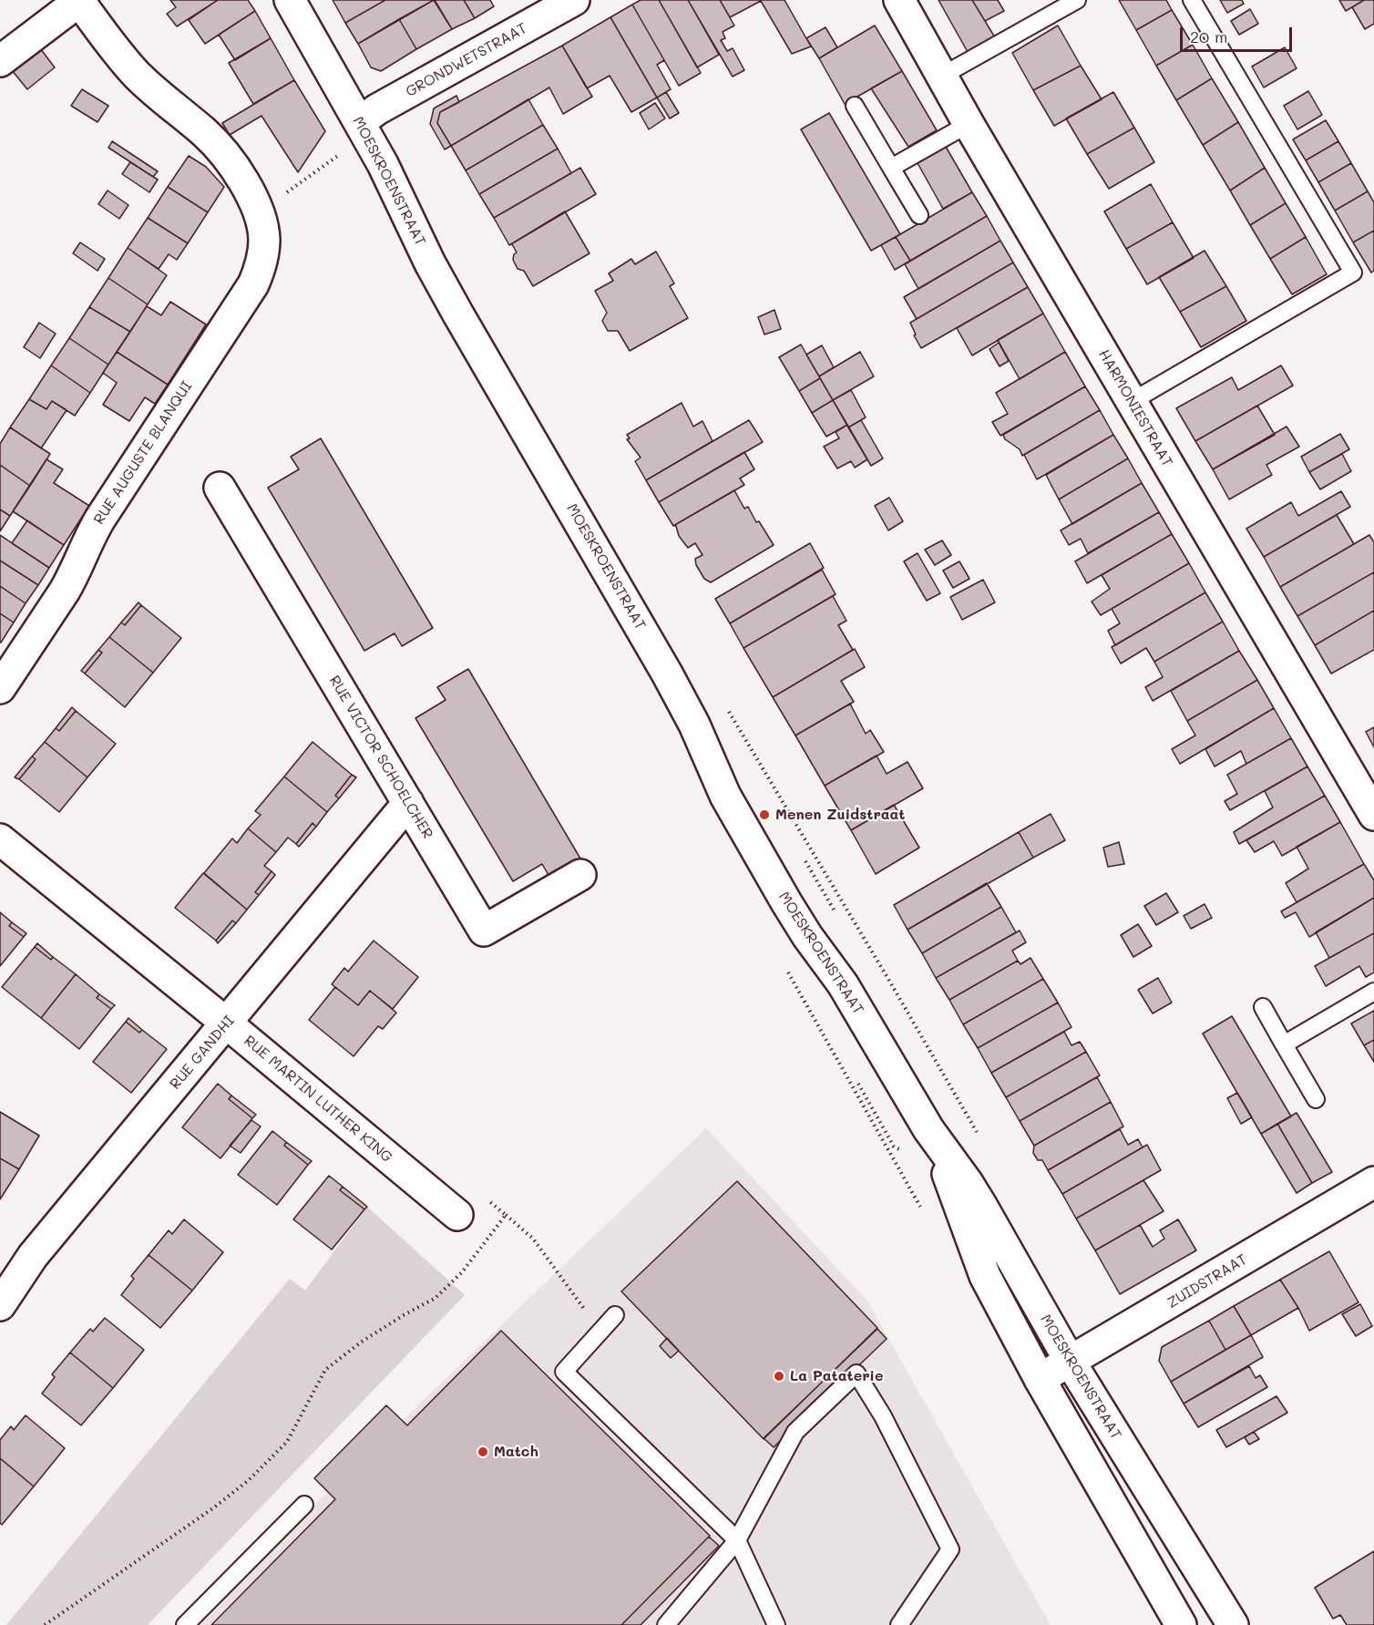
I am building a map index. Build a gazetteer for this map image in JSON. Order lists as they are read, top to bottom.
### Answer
{
  "streets": {
    "street": [
      "GRONDWETSTRAAT",
      "MOESKROENSTRAAT",
      "HARMONIESTRAAT",
      "RUE AUGUSTE BLANQUI",
      "RUE VICTOR SCHOELCHER",
      "RUE GANDHI",
      "RUE MARTIN LUTHER KING",
      "ZUIDSTRAAT"
    ]
  },
  "crossings": [
    ["GRONDWETSTRAAT", "MOESKROENSTRAAT"],
    ["MOESKROENSTRAAT", "ZUIDSTRAAT"],
    ["RUE VICTOR SCHOELCHER", "RUE GANDHI"],
    ["RUE GANDHI", "RUE MARTIN LUTHER KING"]
  ],
  "places": ["Menen Zuidstraat", "La Pataterie", "Match"],
  "scale_bar": "20 m"
}
